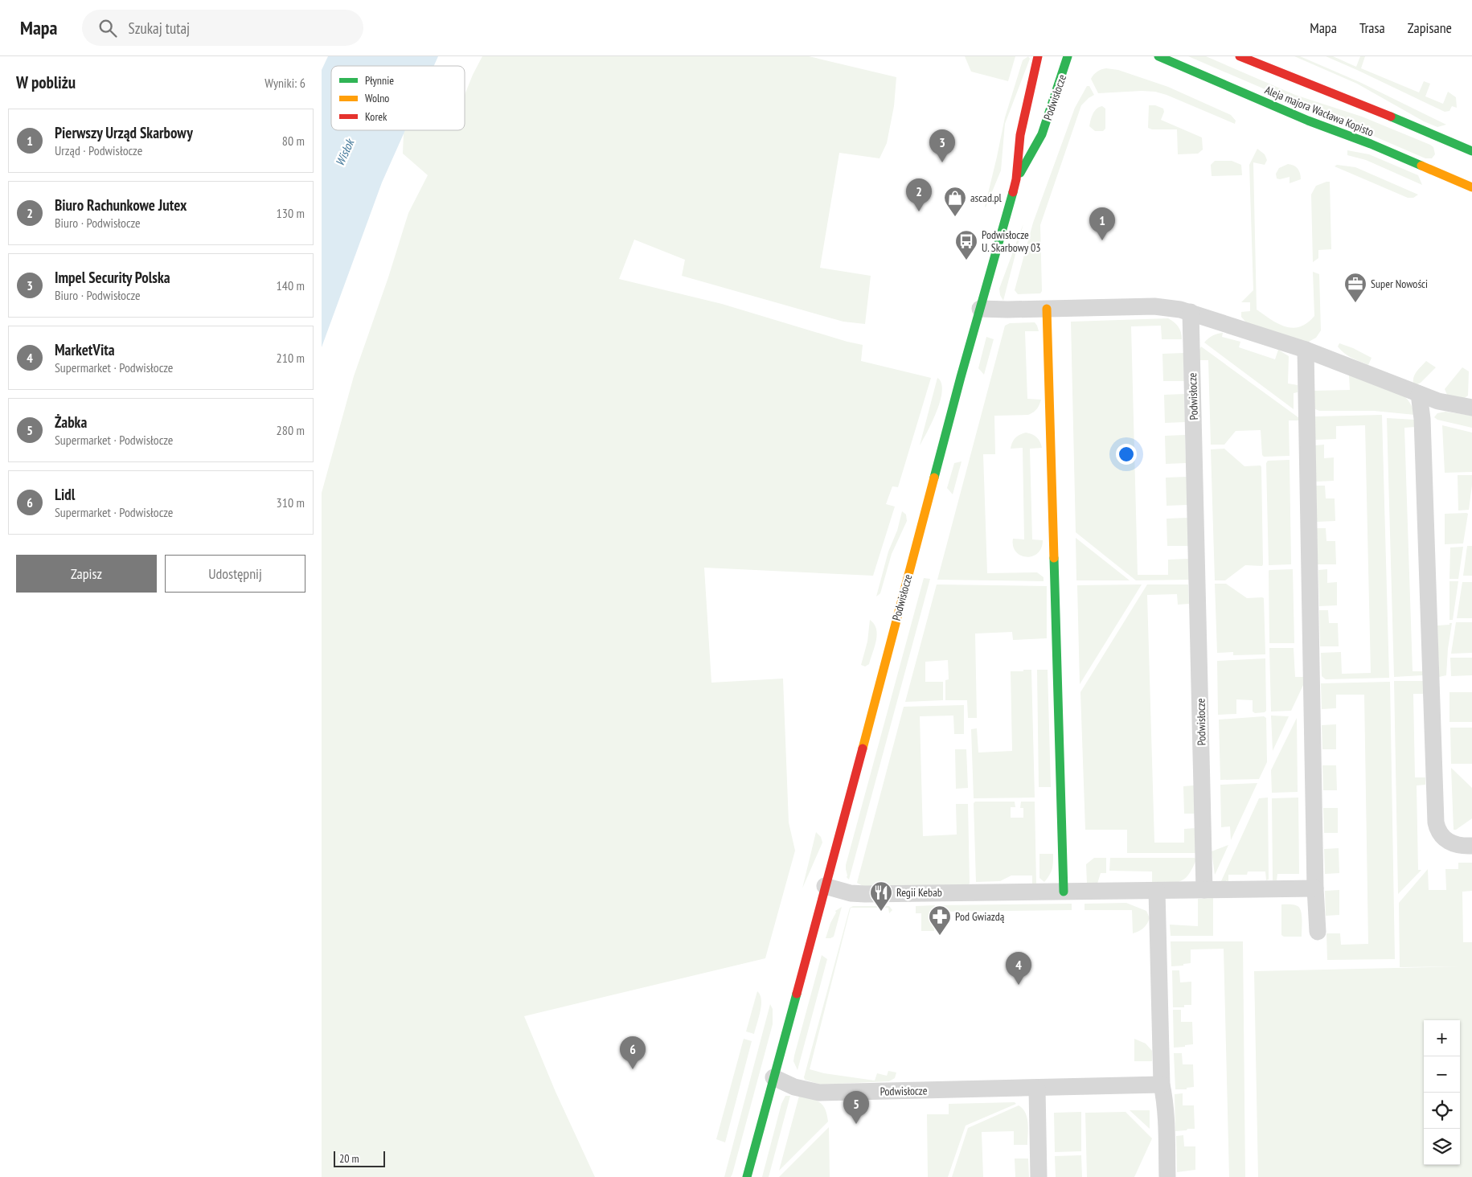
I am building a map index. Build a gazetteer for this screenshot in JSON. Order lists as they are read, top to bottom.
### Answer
{
  "streets": {
    "street": ["Podwisłocze", "Aleja majora Wacława Kopisto"]
  },
  "water": ["Wisłok"],
  "places": {
    "shop": ["ascad.pl"],
    "bus stop": ["Podwisłocze U. Skarbowy 03"],
    "office": ["Super Nowości"],
    "restaurant": ["Regii Kebab"],
    "pharmacy": ["Pod Gwiazdą"]
  },
  "legend": ["Płynnie", "Wolno", "Korek"],
  "scale_bar": "20 m",
  "page": {
    "header": "Mapa",
    "search": "Szukaj tutaj",
    "nav": ["Mapa", "Trasa", "Zapisane"],
    "heading": ["W pobliżu", "Wyniki: 6"],
    "list": [
      {
        "mark": "1",
        "name": "Pierwszy Urząd Skarbowy",
        "note": "Urząd · Podwisłocze",
        "value": "80 m"
      },
      {
        "mark": "2",
        "name": "Biuro Rachunkowe Jutex",
        "note": "Biuro · Podwisłocze",
        "value": "130 m"
      },
      {
        "mark": "3",
        "name": "Impel Security Polska",
        "note": "Biuro · Podwisłocze",
        "value": "140 m"
      },
      {
        "mark": "4",
        "name": "MarketVita",
        "note": "Supermarket · Podwisłocze",
        "value": "210 m"
      },
      {
        "mark": "5",
        "name": "Żabka",
        "note": "Supermarket · Podwisłocze",
        "value": "280 m"
      },
      {
        "mark": "6",
        "name": "Lidl",
        "note": "Supermarket · Podwisłocze",
        "value": "310 m"
      }
    ],
    "pins": [
      "3",
      "2",
      "1",
      "4",
      "6",
      "5"
    ],
    "buttons": ["Zapisz", "Udostępnij"],
    "map_buttons": ["+", "−"],
    "scale": "20 m"
  }
}
